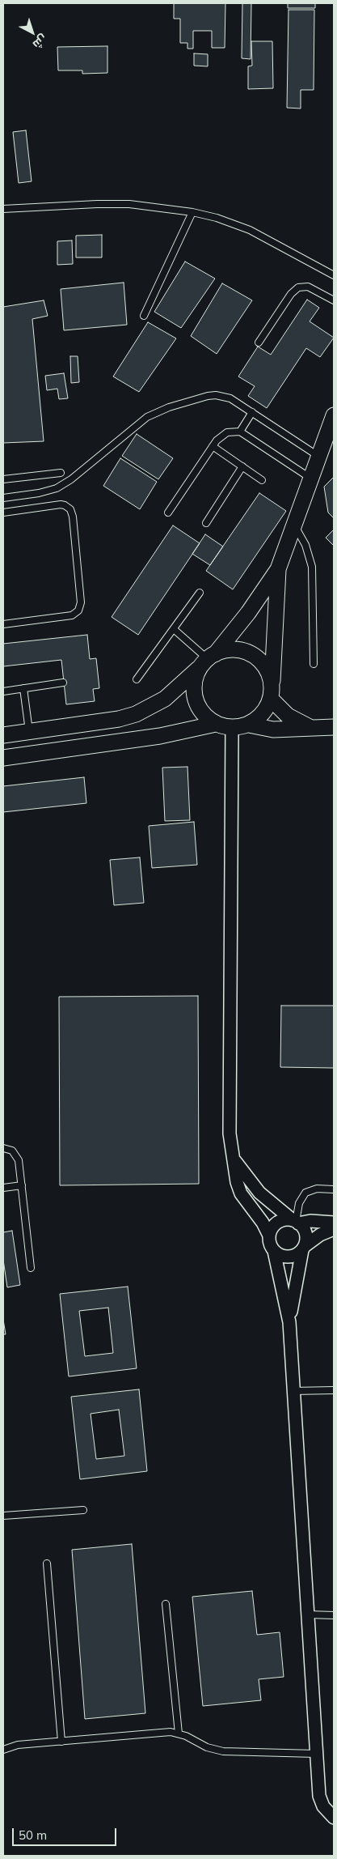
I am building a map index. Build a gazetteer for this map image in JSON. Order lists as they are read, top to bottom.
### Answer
{
  "scale_bar": "50 m",
  "north": "bottom right"
}
